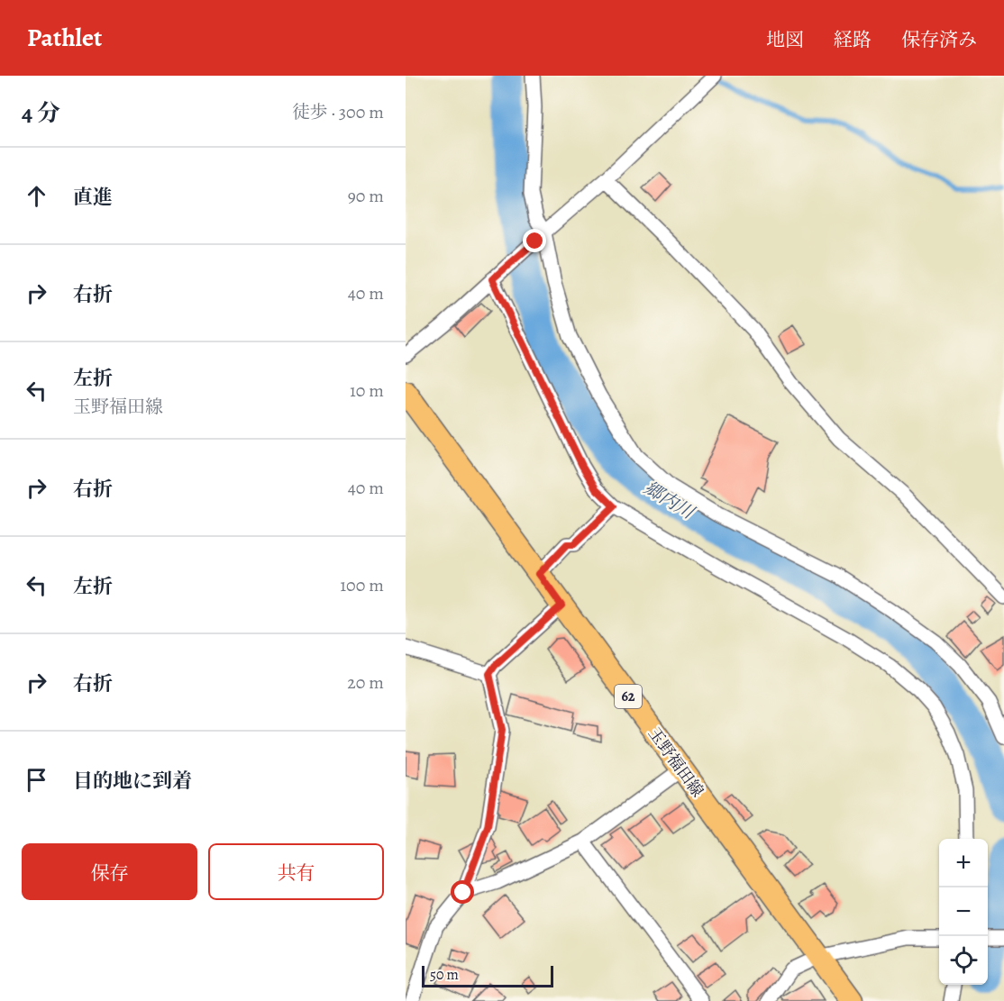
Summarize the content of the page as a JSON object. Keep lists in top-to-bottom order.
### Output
{
  "streets": {
    "main road": ["62", "玉野福田線"]
  },
  "water": ["郷内川"],
  "scale_bar": "50 m",
  "page": {
    "header": "Pathlet",
    "nav": ["地図", "経路", "保存済み"],
    "heading": ["4 分", "徒歩 · 300 m"],
    "list": [
      ["直進", "90 m"],
      ["右折", "40 m"],
      ["左折", "玉野福田線", "10 m"],
      ["右折", "40 m"],
      ["左折", "100 m"],
      ["右折", "20 m"],
      "目的地に到着"
    ],
    "buttons": ["保存", "共有"],
    "map_buttons": ["+", "−"],
    "scale": "50 m"
  }
}
